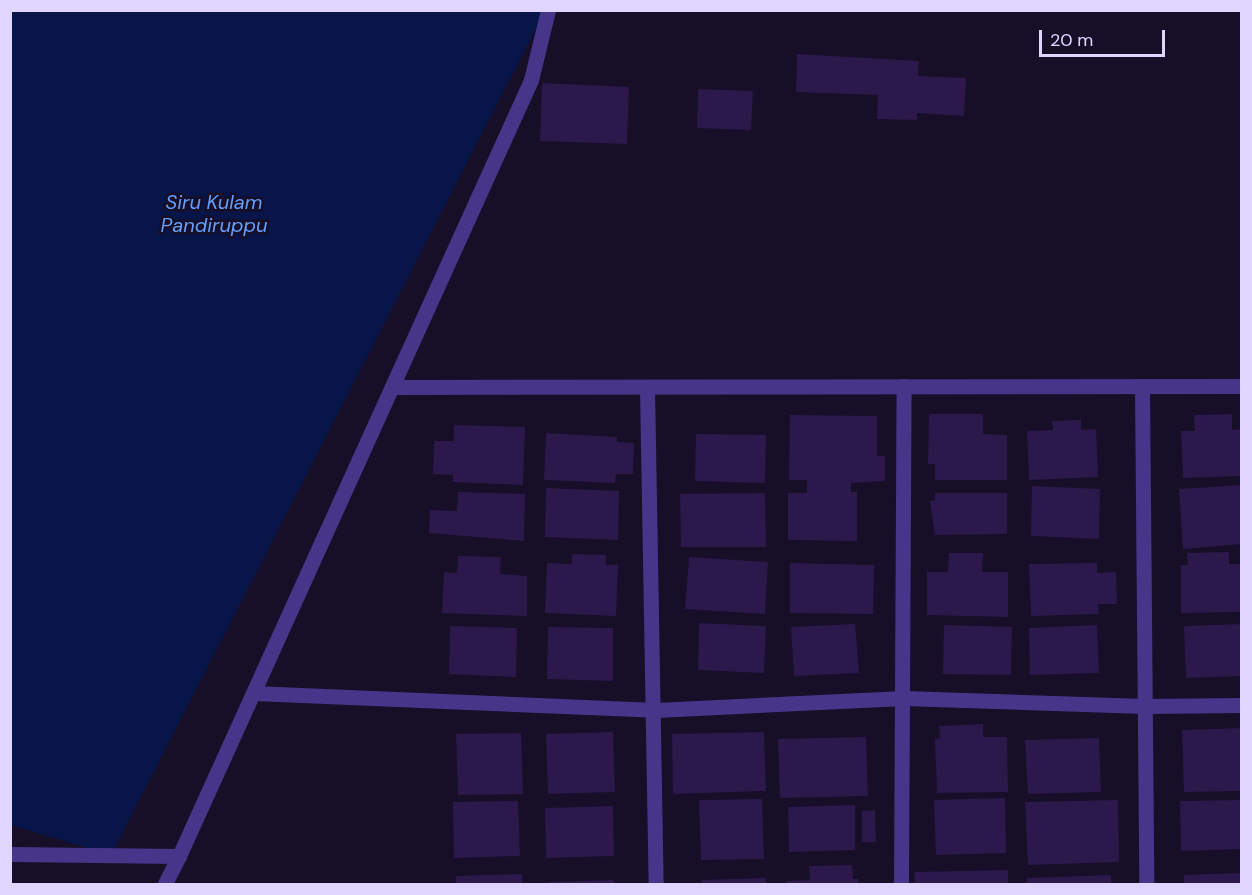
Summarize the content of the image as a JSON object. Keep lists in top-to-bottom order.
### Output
{
  "water": ["Siru Kulam Pandiruppu"],
  "scale_bar": "20 m"
}
